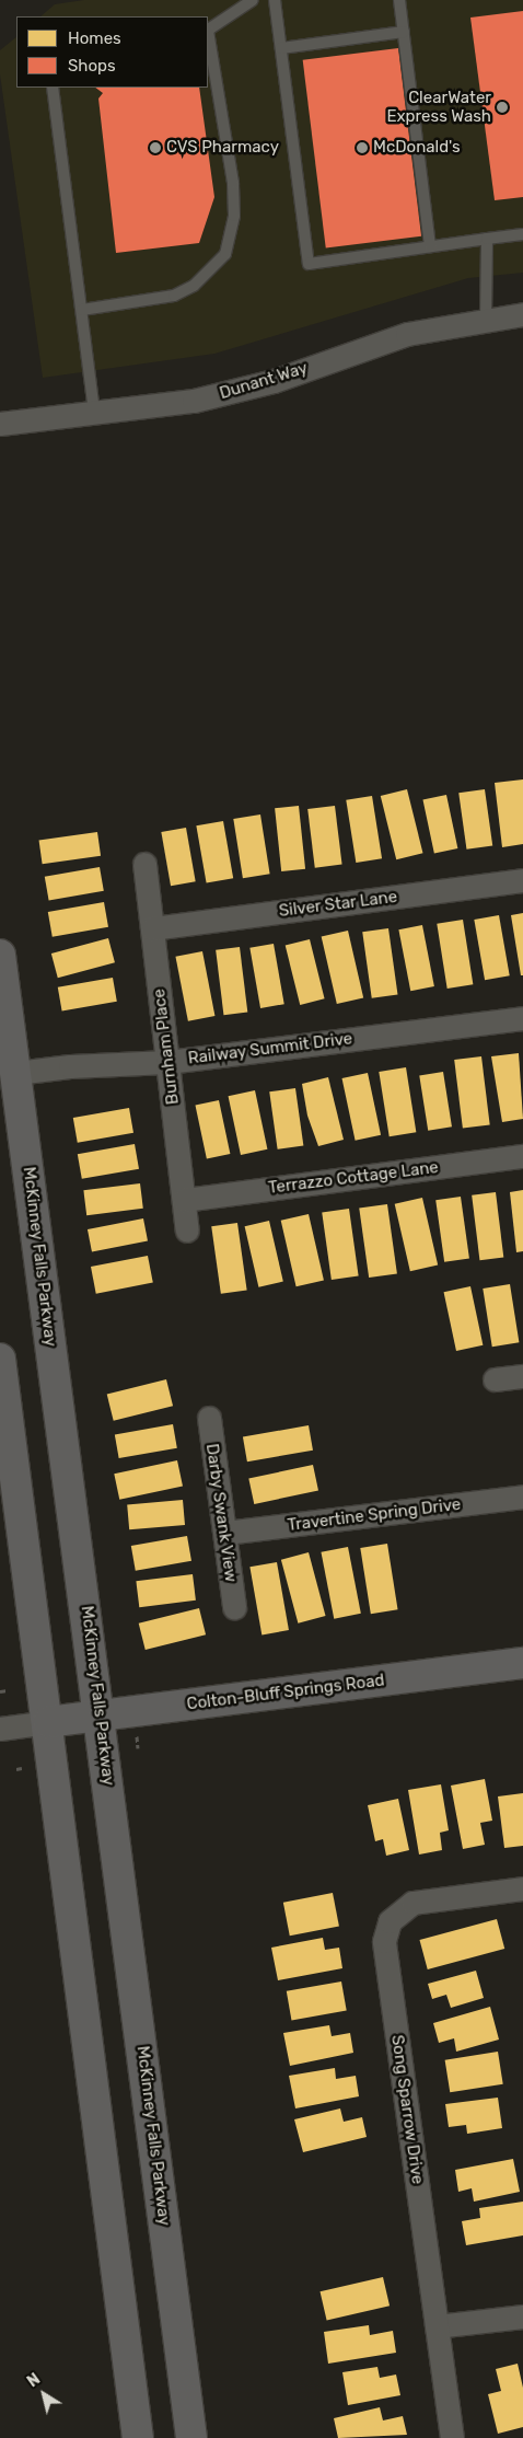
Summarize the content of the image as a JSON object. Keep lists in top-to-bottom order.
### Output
{
  "streets": {
    "main road": ["McKinney Falls Parkway", "Colton-Bluff Springs Road"],
    "street": [
      "Dunant Way",
      "Silver Star Lane",
      "Burnham Place",
      "Railway Summit Drive",
      "Terrazzo Cottage Lane",
      "Darby Swank View",
      "Travertine Spring Drive",
      "Song Sparrow Drive"
    ]
  },
  "crossings": [
    ["Silver Star Lane", "Burnham Place"],
    ["Burnham Place", "Railway Summit Drive"],
    ["Burnham Place", "Terrazzo Cottage Lane"],
    ["Railway Summit Drive", "McKinney Falls Parkway"],
    ["McKinney Falls Parkway", "Colton-Bluff Springs Road"],
    ["Darby Swank View", "Travertine Spring Drive"]
  ],
  "places": ["ClearWater Express Wash", "CVS Pharmacy", "McDonald's"],
  "legend": ["Homes", "Shops"],
  "north": "top left"
}
